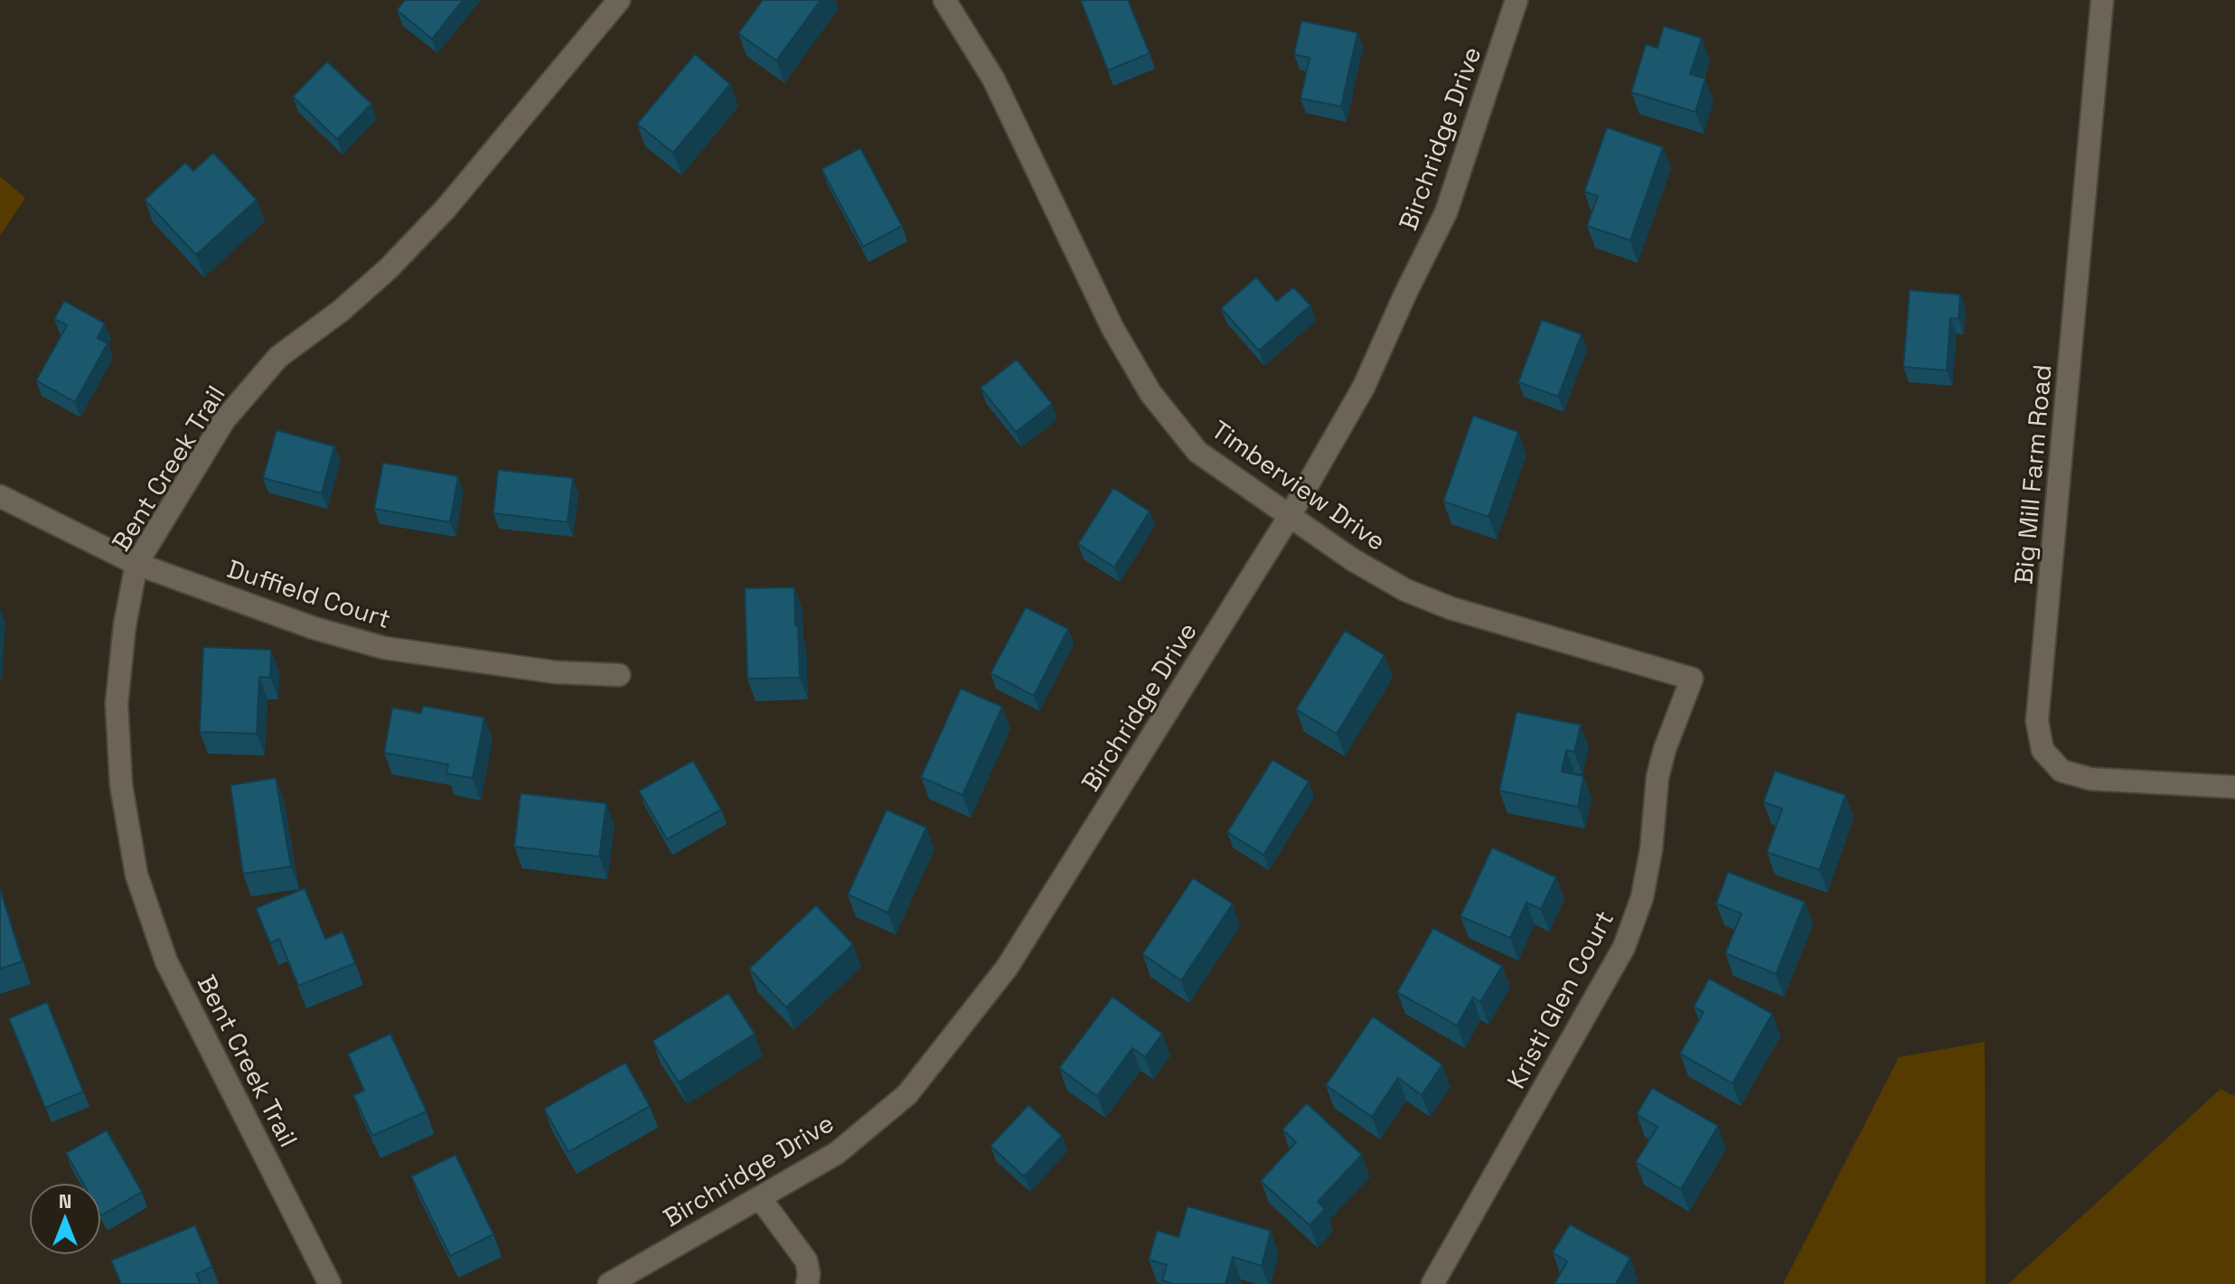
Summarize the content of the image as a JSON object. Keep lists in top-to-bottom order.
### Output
{
  "streets": {
    "street": [
      "Birchridge Drive",
      "Bent Creek Trail",
      "Big Mill Farm Road",
      "Timberview Drive",
      "Duffield Court",
      "Kristi Glen Court"
    ]
  },
  "crossings": [
    ["Birchridge Drive", "Timberview Drive"],
    ["Bent Creek Trail", "Duffield Court"],
    ["Timberview Drive", "Kristi Glen Court"]
  ],
  "north": "top"
}
